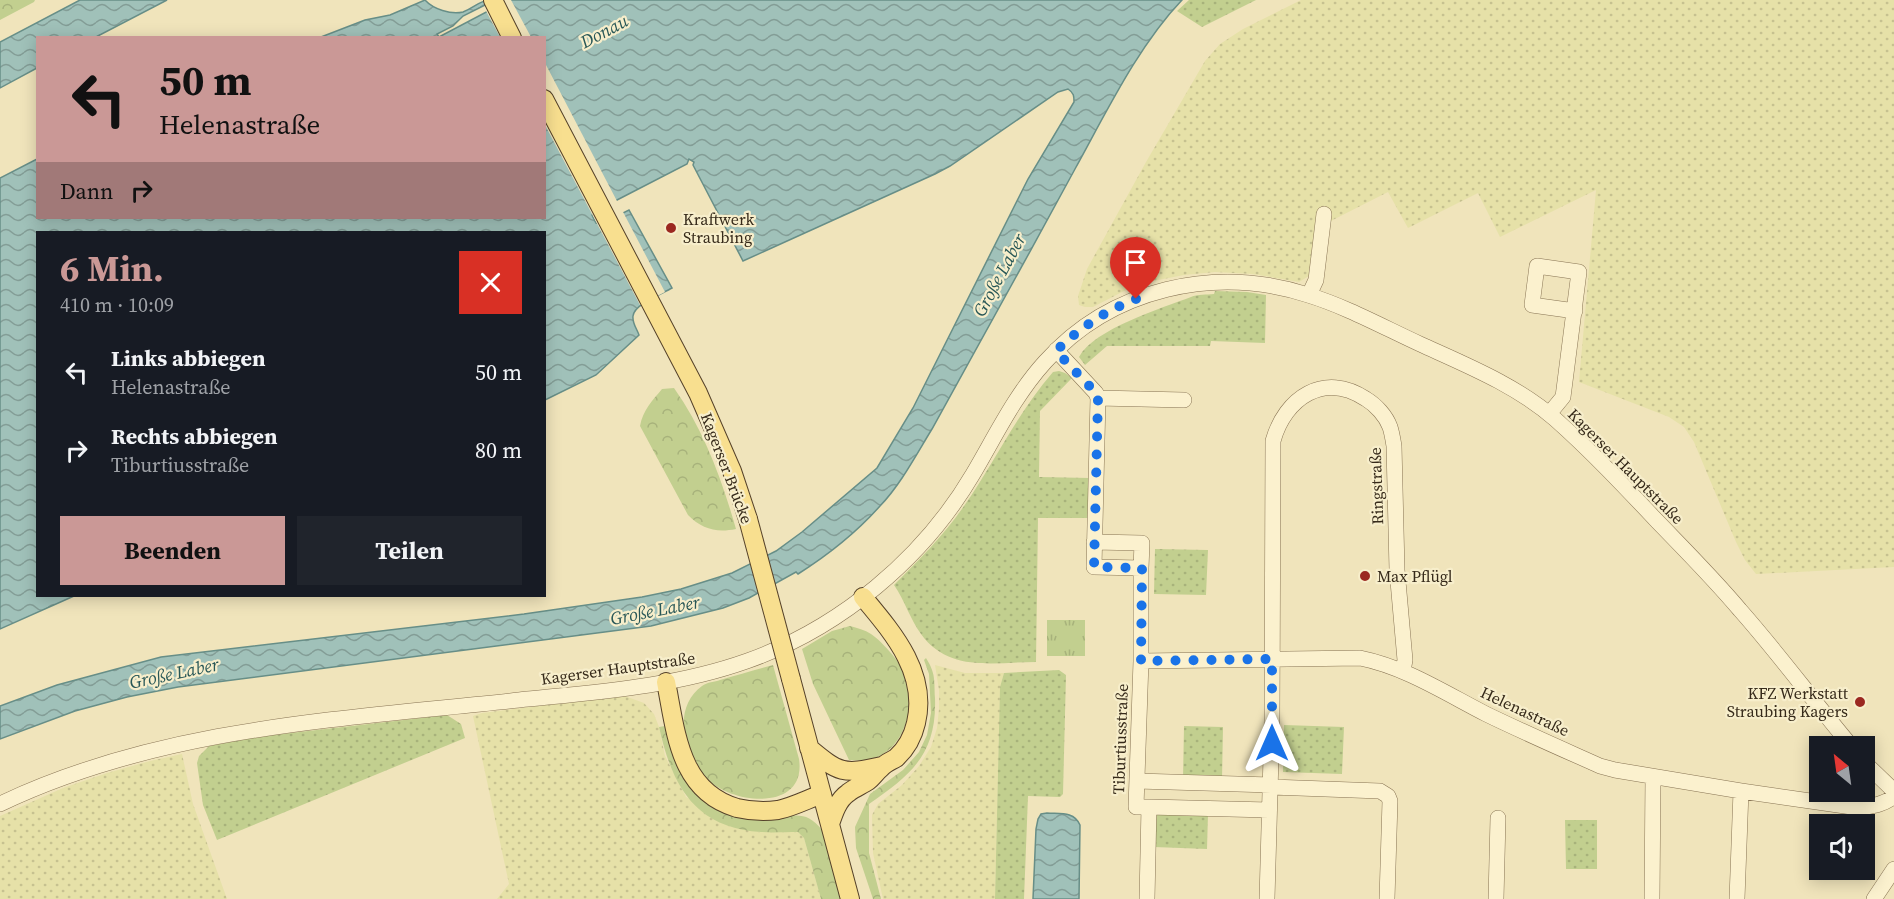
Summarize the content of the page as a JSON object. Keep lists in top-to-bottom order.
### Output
{
  "streets": {
    "main road": ["Kagerser Brücke"],
    "street": [
      "Kagerser Hauptstraße",
      "Ringstraße",
      "Helenastraße",
      "Tiburtiusstraße"
    ]
  },
  "crossings": [
    ["Ringstraße", "Helenastraße"],
    ["Helenastraße", "Tiburtiusstraße"]
  ],
  "water": ["Donau", "Große Laber"],
  "places": ["Kraftwerk Straubing", "Max Pflügl", "KFZ Werkstatt Straubing Kagers"],
  "north": "top left",
  "page": {
    "turn": ["50 m", "Helenastraße"],
    "then": "Dann",
    "heading": ["6 Min.", "410 m · 10:09"],
    "list": [
      {
        "name": "Links abbiegen",
        "note": "Helenastraße",
        "value": "50 m"
      },
      {
        "name": "Rechts abbiegen",
        "note": "Tiburtiusstraße",
        "value": "80 m"
      }
    ],
    "buttons": ["Beenden", "Teilen"]
  }
}
